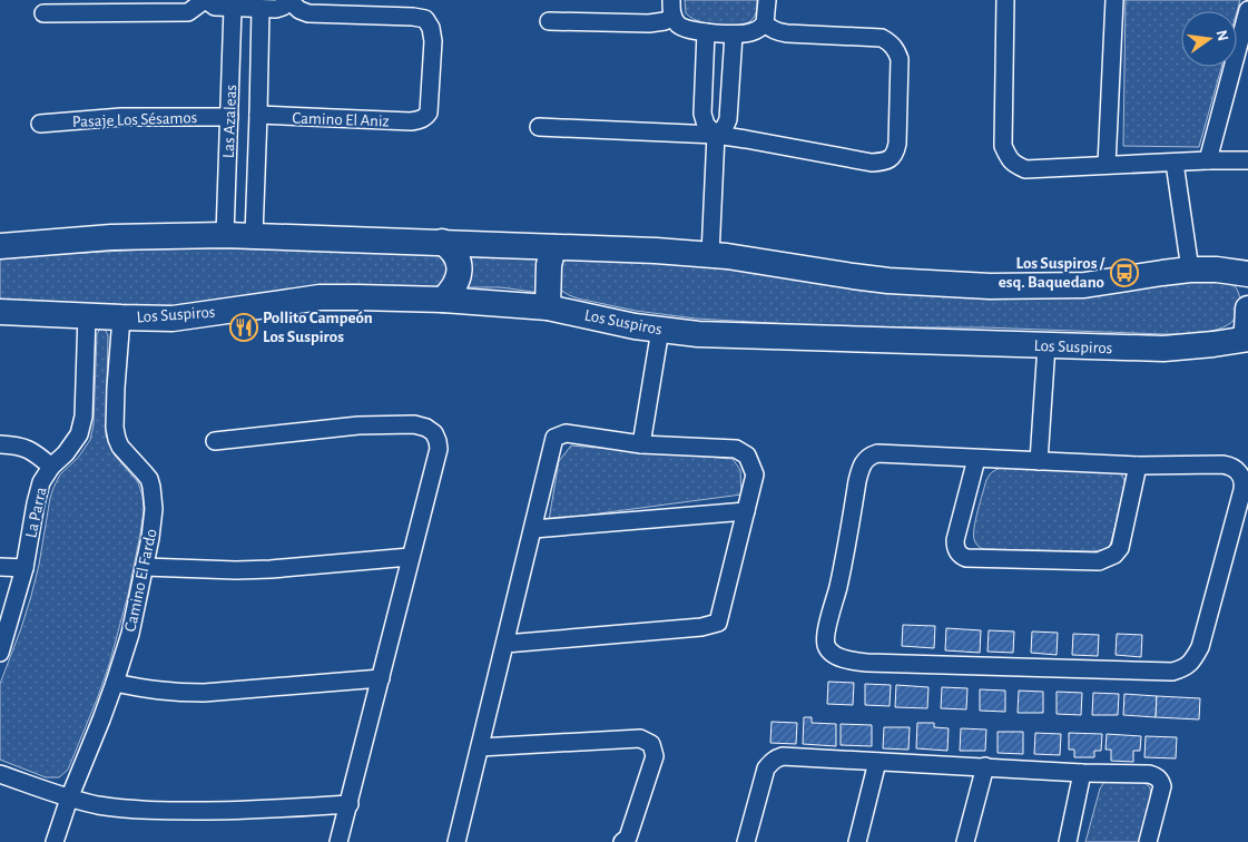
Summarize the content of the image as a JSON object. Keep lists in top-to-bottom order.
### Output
{
  "streets": {
    "street": [
      "Pasaje Los Sésamos",
      "Camino El Aniz",
      "Las Azaleas",
      "Los Suspiros",
      "La Parra",
      "Camino El Fardo"
    ]
  },
  "crossings": [
    ["Pasaje Los Sésamos", "Las Azaleas"],
    ["Camino El Aniz", "Las Azaleas"],
    ["Los Suspiros", "La Parra"],
    ["Los Suspiros", "Camino El Fardo"]
  ],
  "places": {
    "bus stop": ["Los Suspiros / esq. Baquedano"],
    "restaurant": ["Pollito Campeón Los Suspiros"]
  },
  "north": "right"
}
